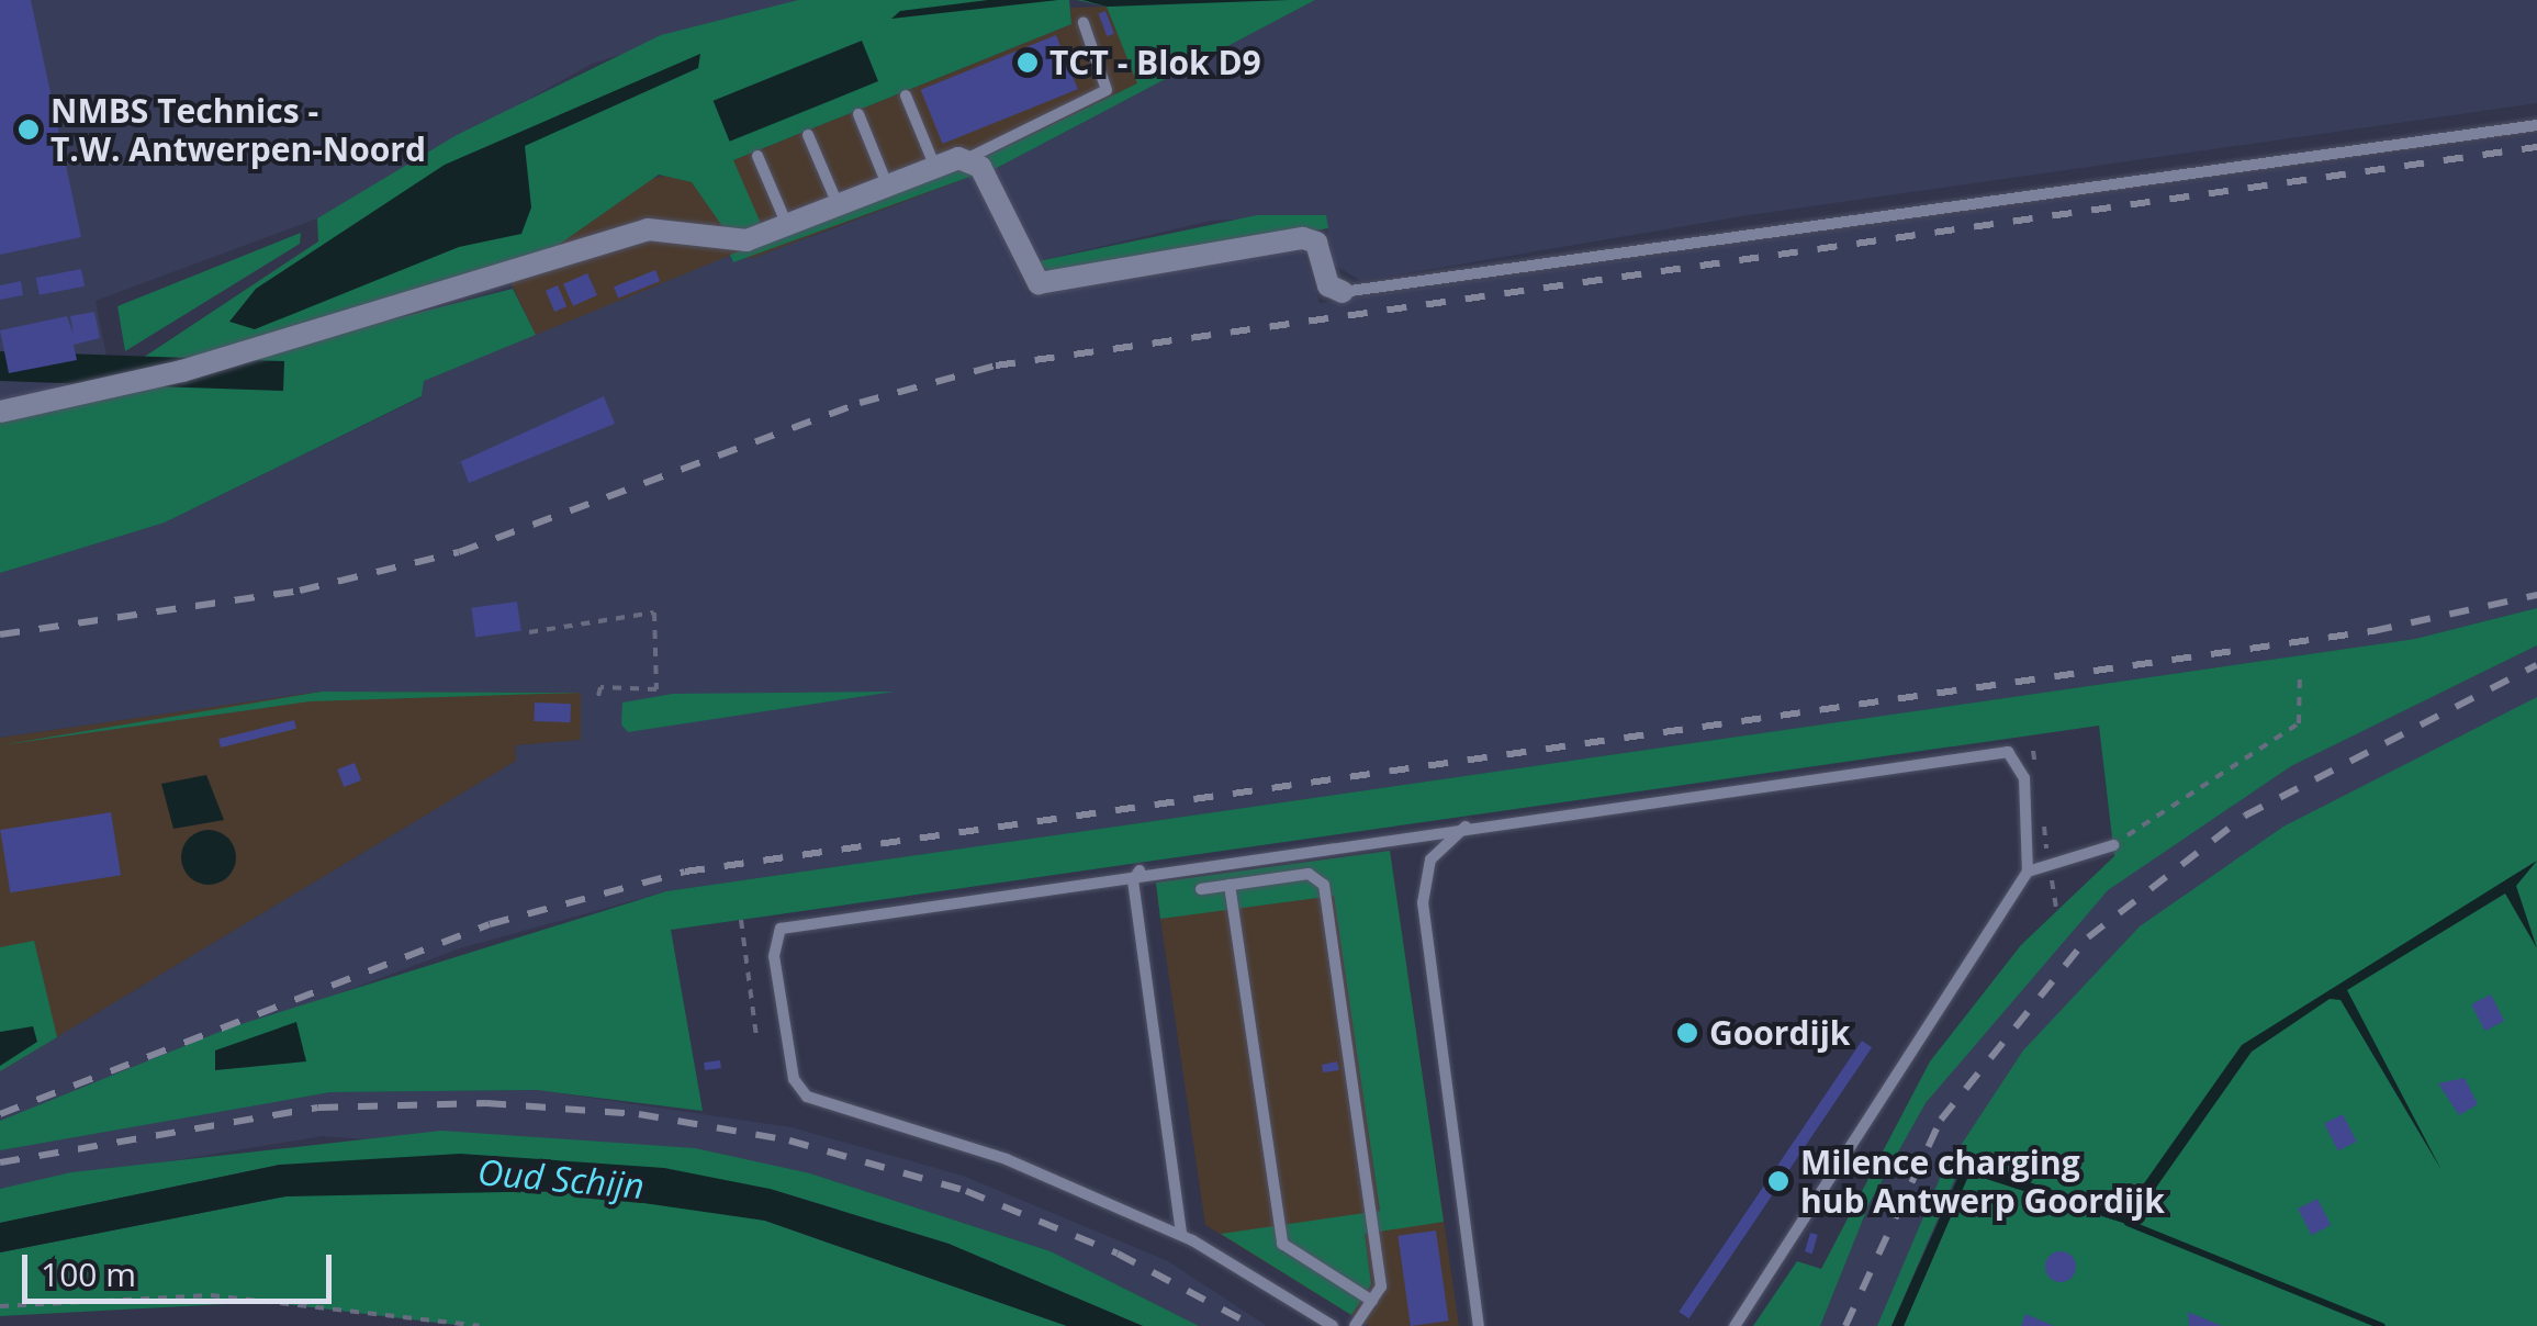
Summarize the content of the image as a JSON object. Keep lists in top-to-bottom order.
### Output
{
  "water": ["Oud Schijn"],
  "places": [
    "TCT - Blok D9",
    "NMBS Technics - T.W. Antwerpen-Noord",
    "Goordijk",
    "Milence charging hub Antwerp Goordijk"
  ],
  "scale_bar": "100 m"
}
